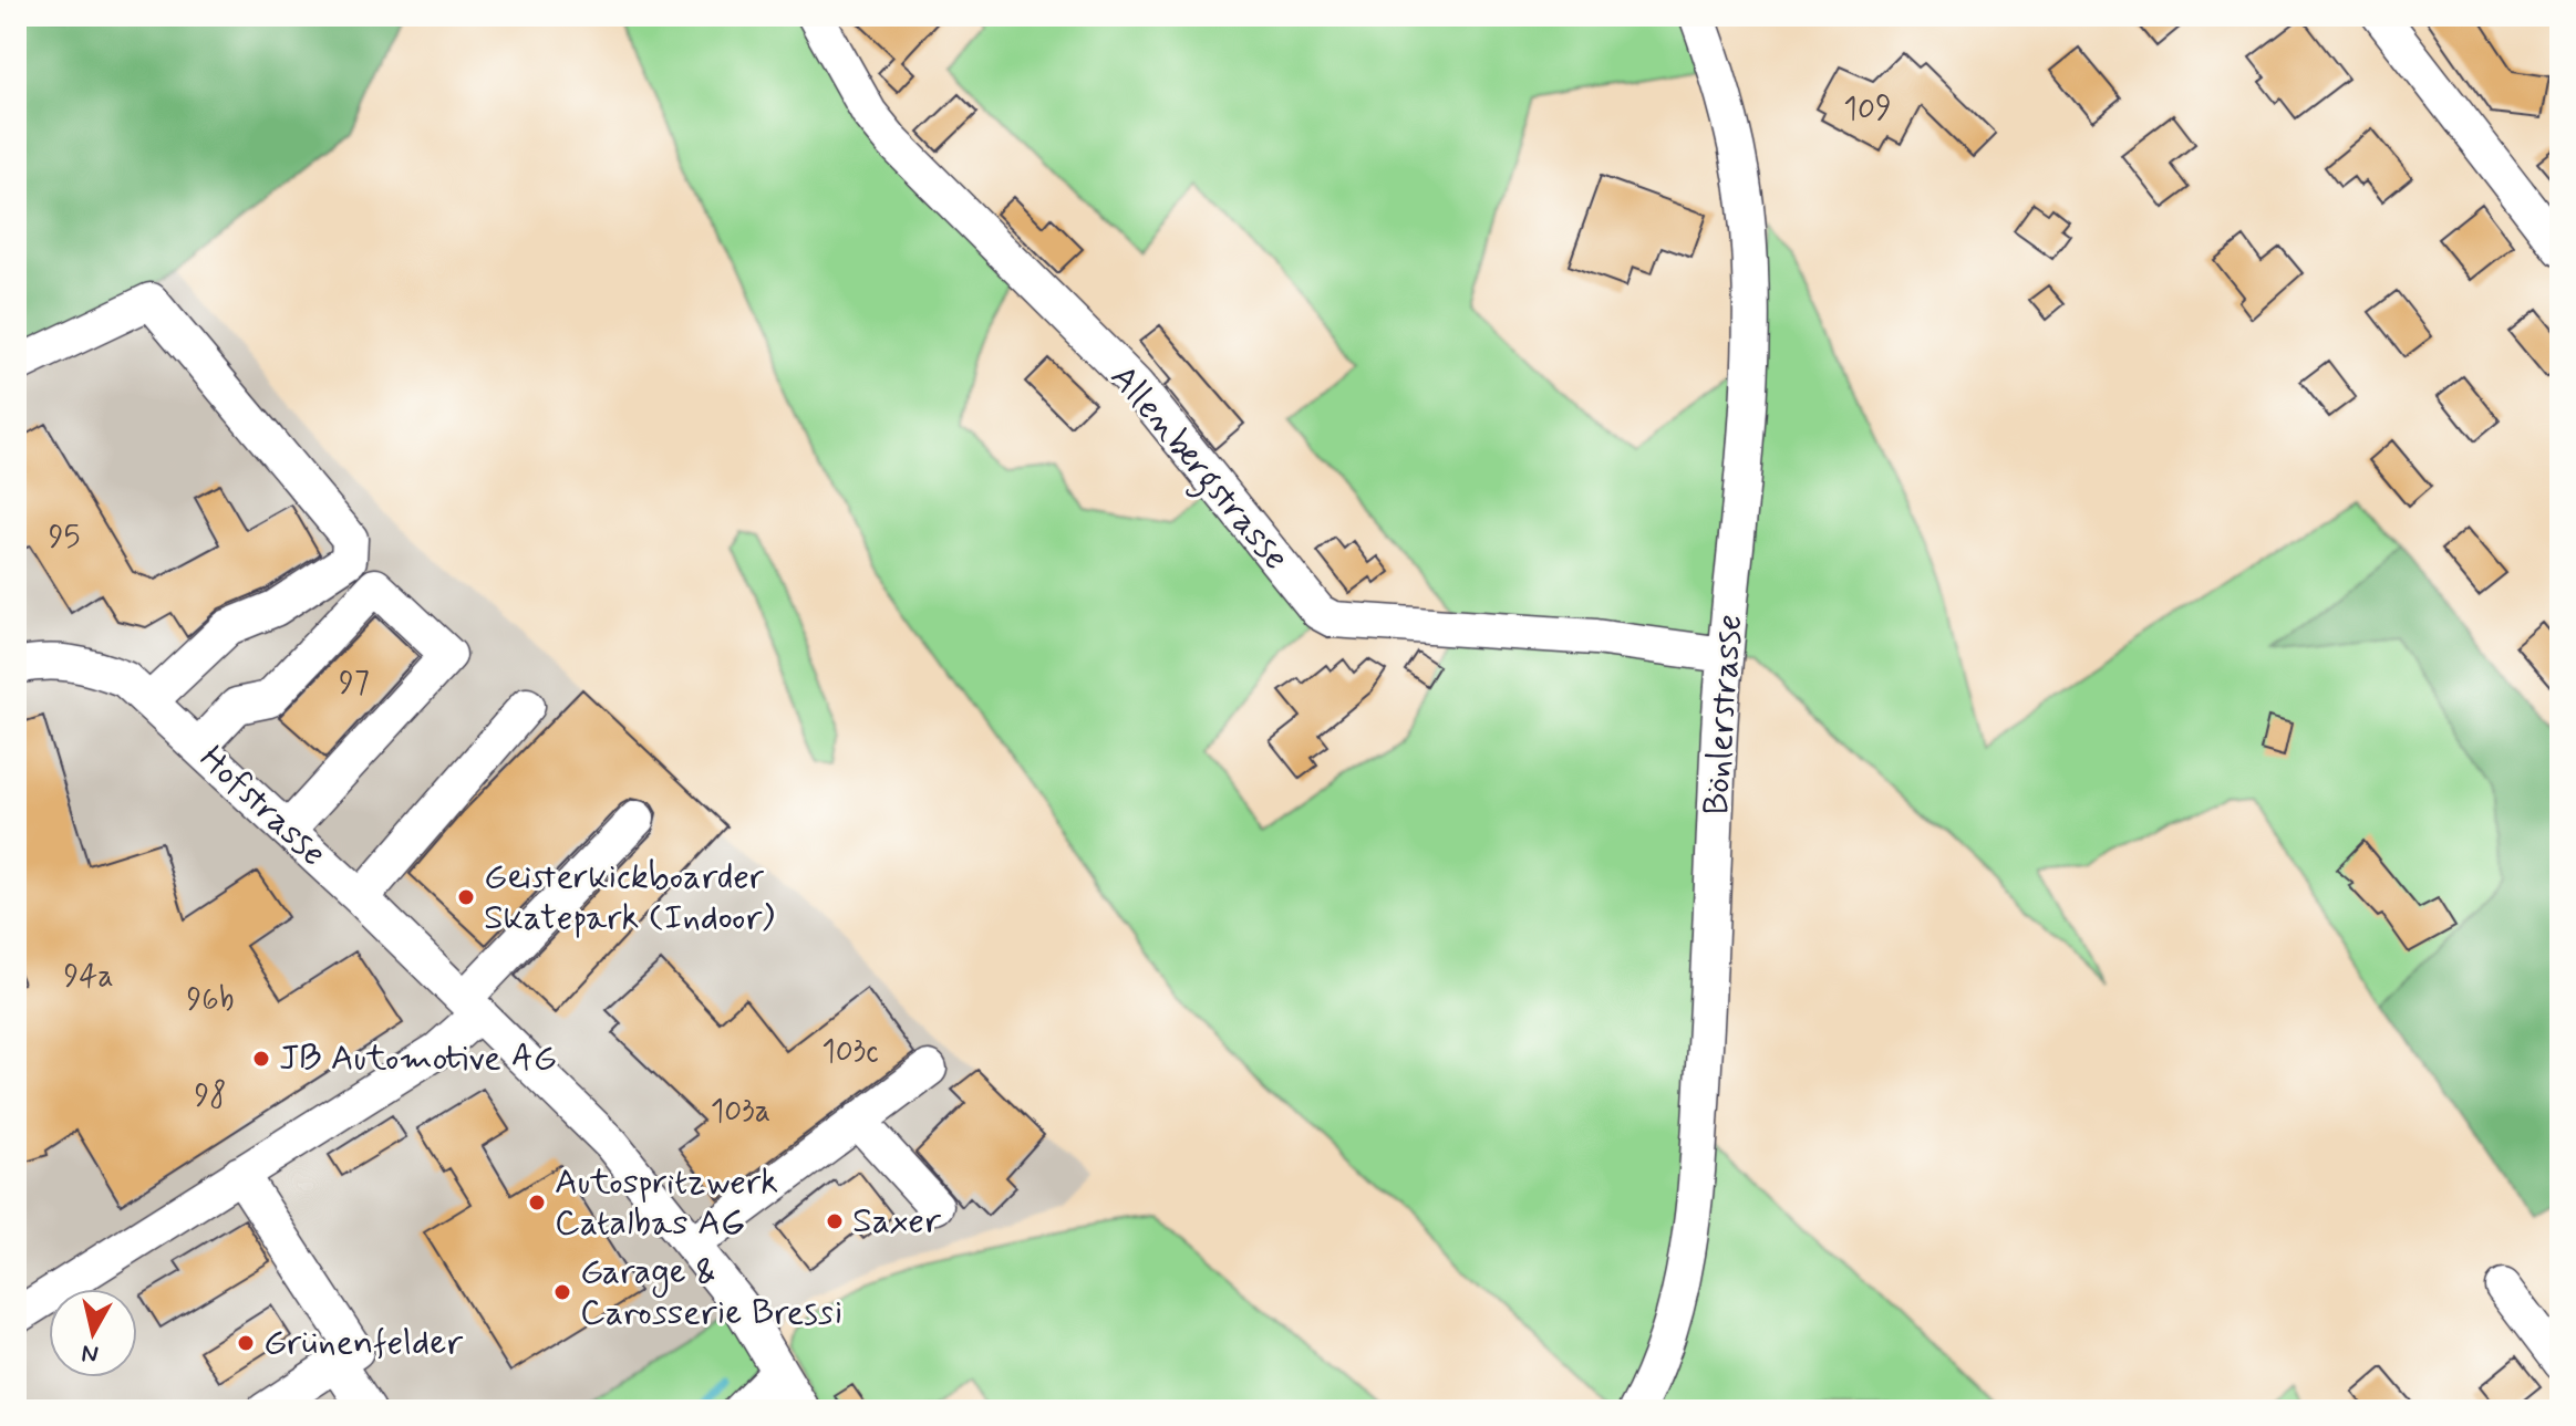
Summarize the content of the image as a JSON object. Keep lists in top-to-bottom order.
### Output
{
  "streets": {
    "street": ["Allenbergstrasse", "Bönlerstrasse", "Hofstrasse"]
  },
  "crossings": [
    ["Allenbergstrasse", "Bönlerstrasse"]
  ],
  "places": [
    "Geisterkickboarder Skatepark (Indoor)",
    "JB Automotive AG",
    "Autospritzwerk Catalbas AG",
    "Saxer",
    "Garage & Carosserie Bressi",
    "Grünenfelder"
  ],
  "house_numbers": [
    "109",
    "95",
    "97",
    "94a",
    "96b",
    "103c",
    "98",
    "103a"
  ],
  "north": "bottom"
}
